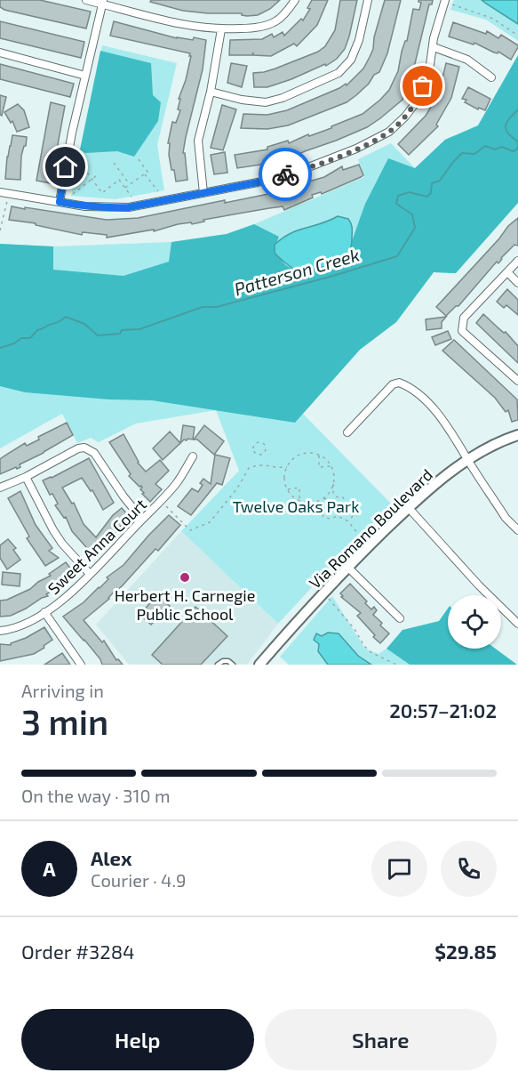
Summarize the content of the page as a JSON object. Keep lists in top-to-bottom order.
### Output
{
  "streets": {
    "street": ["Via Romano Boulevard", "Sweet Anna Court"]
  },
  "water": ["Patterson Creek"],
  "parks": ["Twelve Oaks Park"],
  "places": ["Herbert H. Carnegie Public School"],
  "page": {
    "heading": ["3 min", "Arriving in", "20:57–21:02"],
    "panel": [
      "Alex",
      "Courier · 4.9",
      "Order #3284",
      "$29.85"
    ],
    "bar": "On the way · 310 m",
    "round": "A",
    "buttons": ["Help", "Share"]
  }
}
